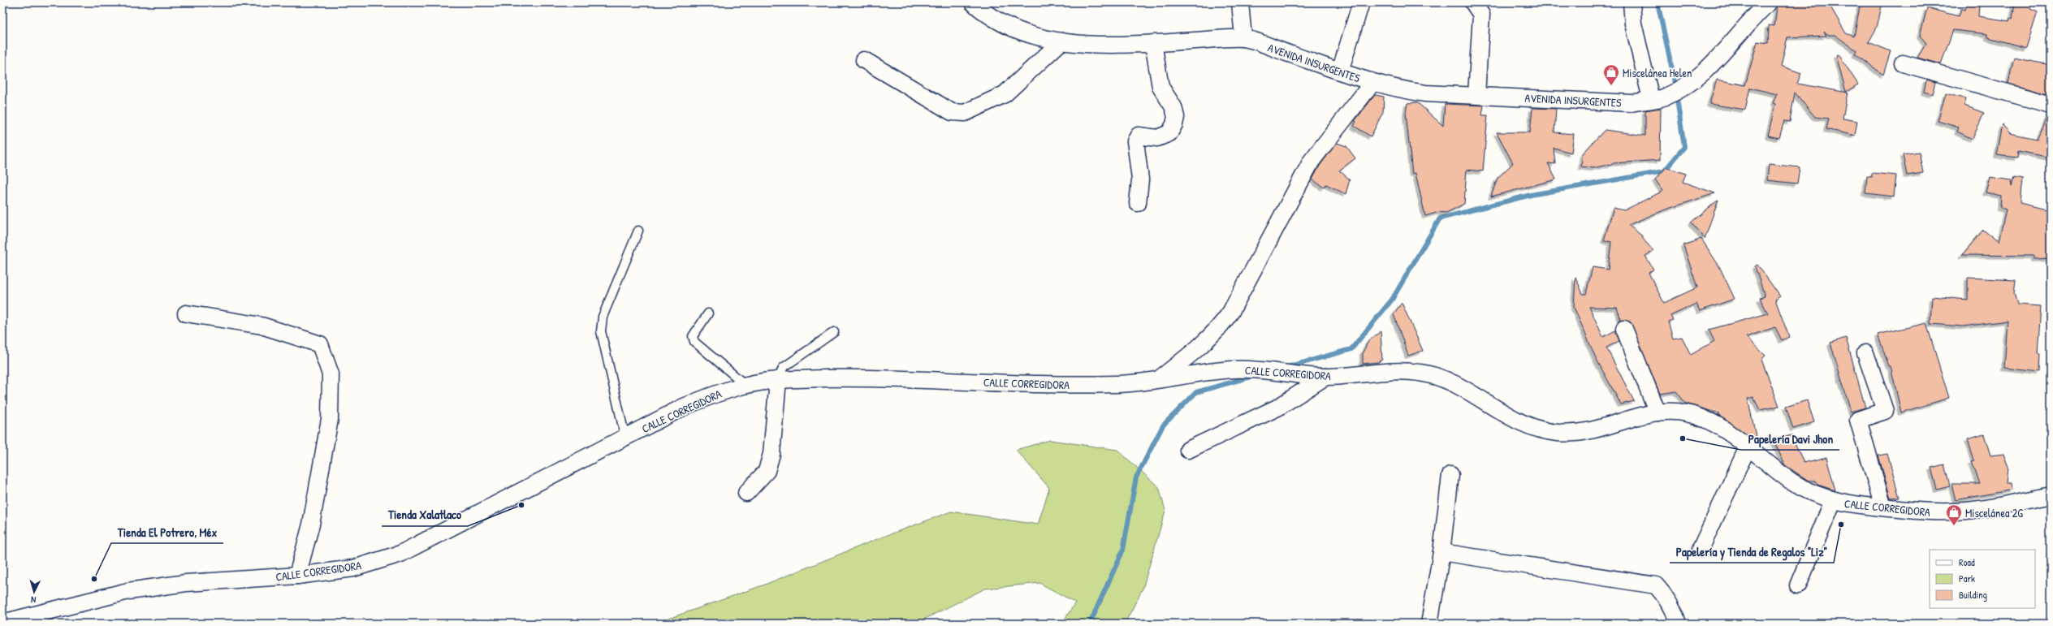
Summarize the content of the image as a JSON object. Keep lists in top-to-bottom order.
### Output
{
  "streets": {
    "street": ["AVENIDA INSURGENTES", "CALLE CORREGIDORA"]
  },
  "places": {
    "shop": ["Miscelánea Helen", "Miscelánea 2G"],
    "other": [
      "Papelería Davi Jhon",
      "Tienda Xalatlaco",
      "Papelería y Tienda de Regalos \"Liz\"",
      "Tienda El Potrero, Méx"
    ]
  },
  "legend": ["Road", "Park", "Building"],
  "north": "bottom"
}
